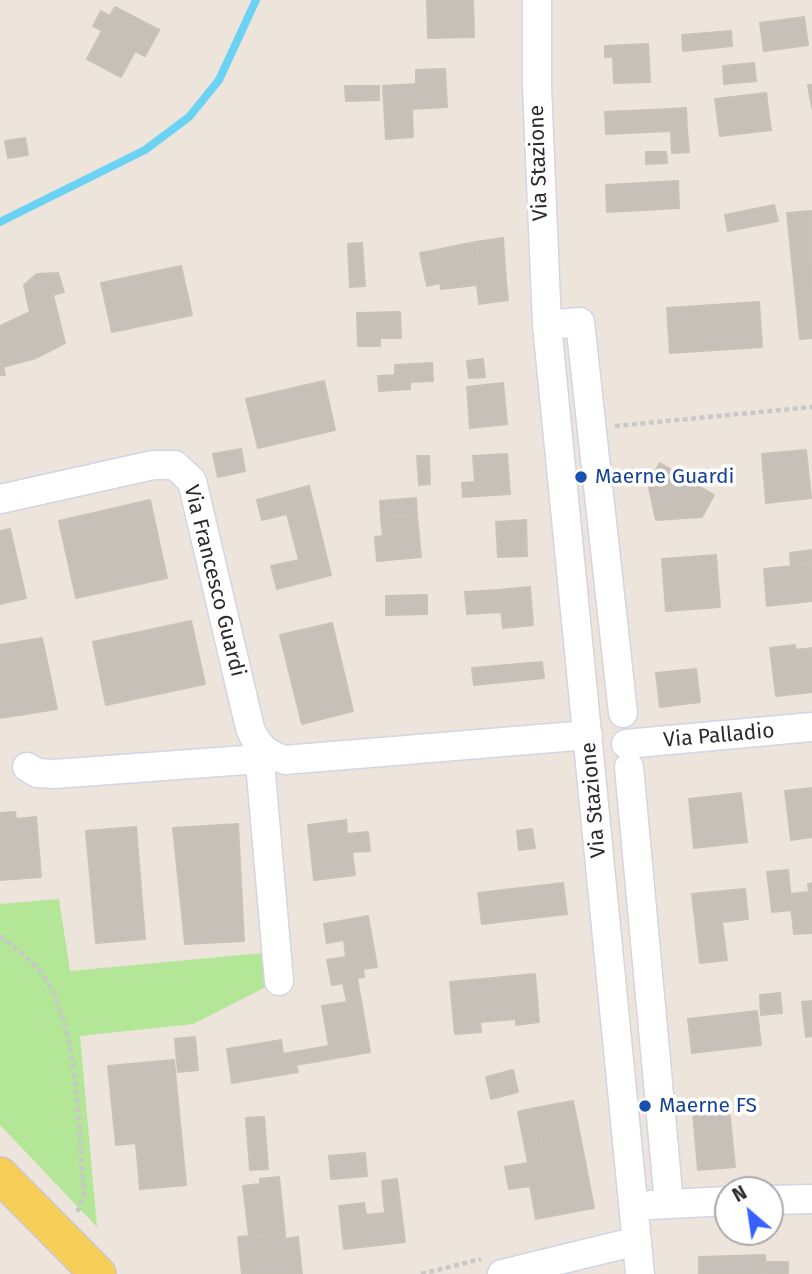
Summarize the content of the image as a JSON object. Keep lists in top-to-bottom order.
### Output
{
  "streets": {
    "street": ["Via Stazione", "Via Francesco Guardi", "Via Palladio"]
  },
  "crossings": [
    ["Via Stazione", "Via Palladio"]
  ],
  "places": ["Maerne Guardi", "Maerne FS"],
  "north": "top left"
}
